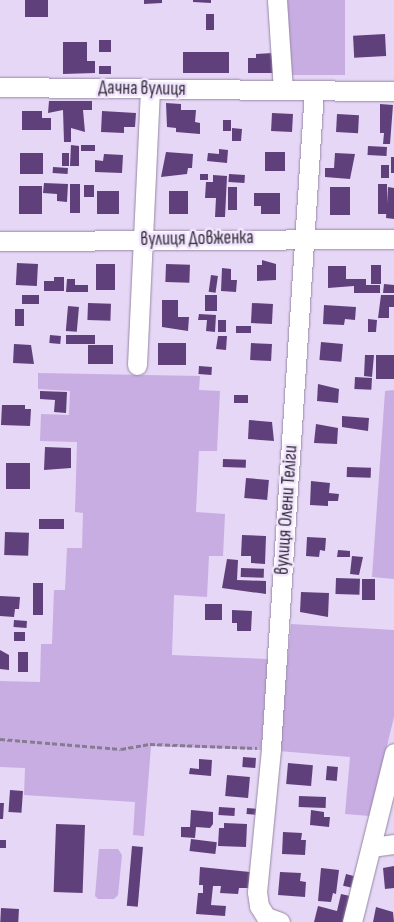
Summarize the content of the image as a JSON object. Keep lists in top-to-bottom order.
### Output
{
  "streets": {
    "street": ["Дачна вулиця", "вулиця Довженка", "вулиця Олени Теліги"]
  },
  "crossings": [
    ["Дачна вулиця", "вулиця Олени Теліги"],
    ["вулиця Довженка", "вулиця Олени Теліги"]
  ]
}
